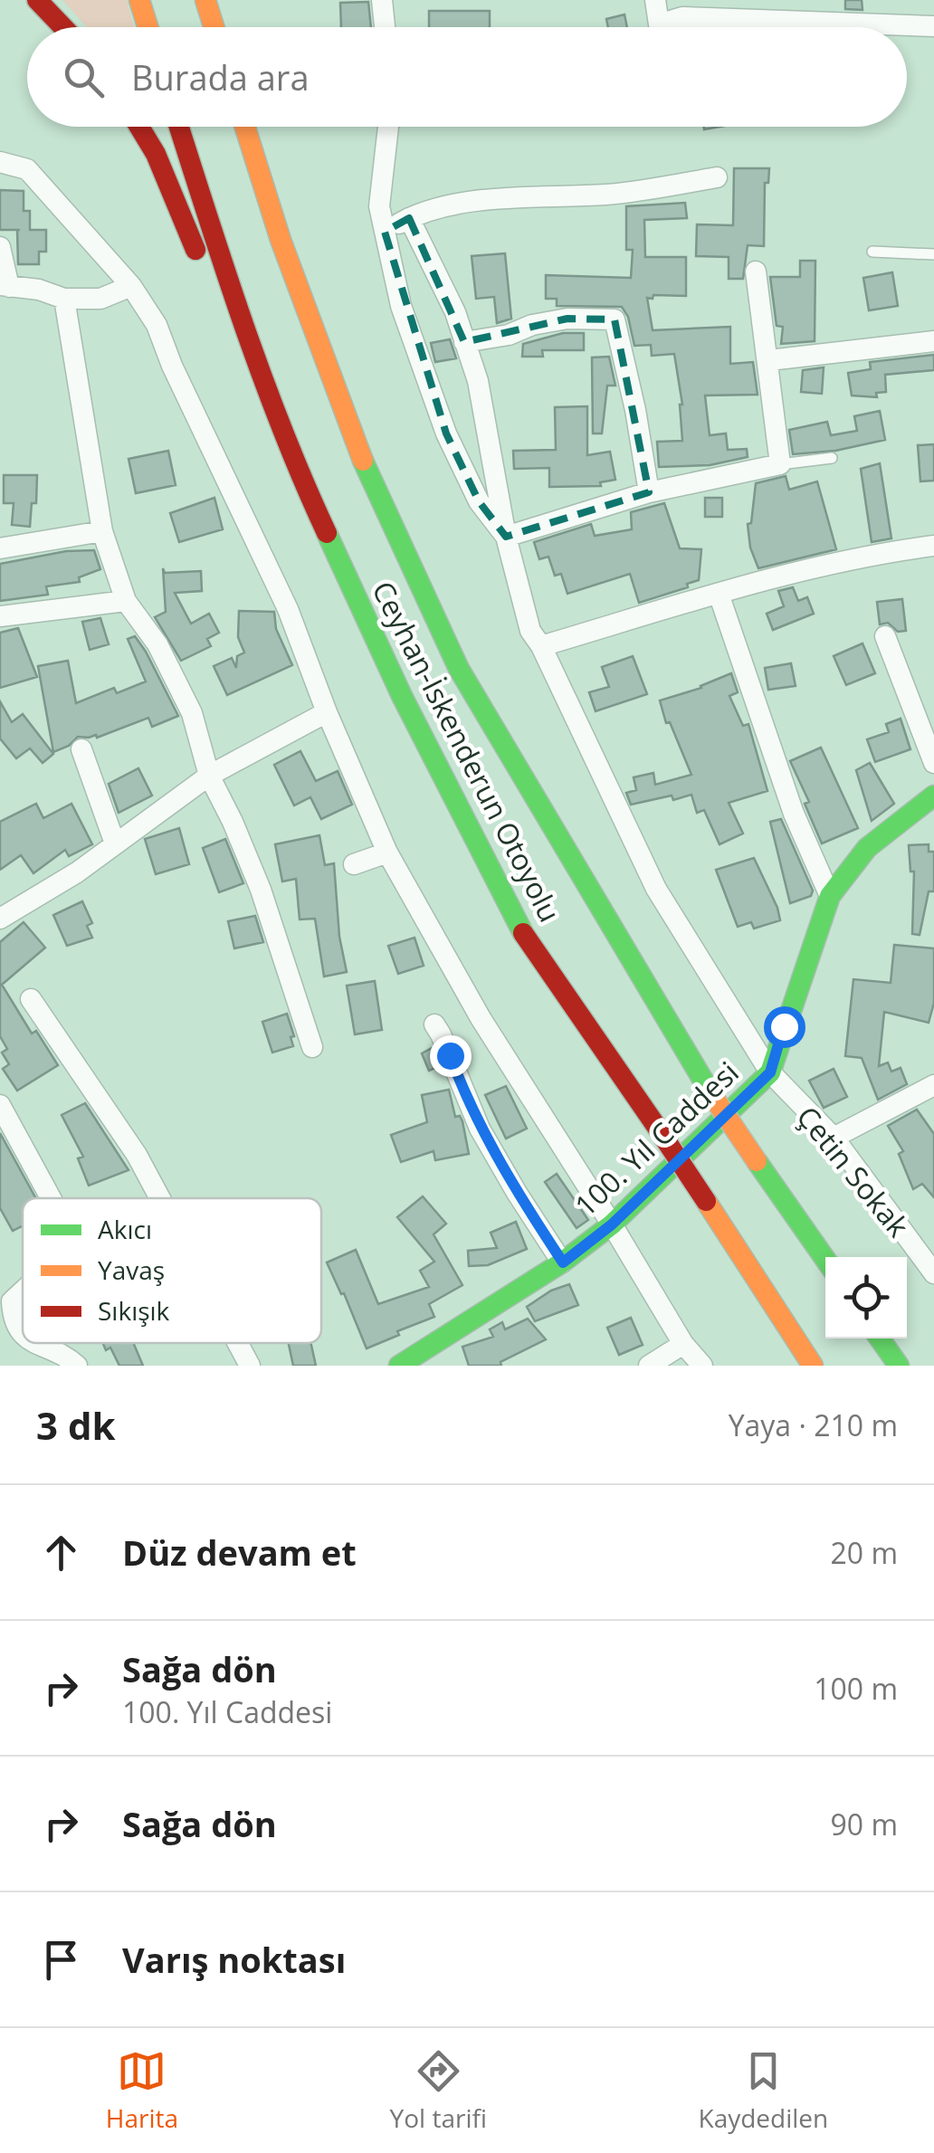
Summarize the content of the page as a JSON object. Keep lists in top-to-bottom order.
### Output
{
  "streets": {
    "main road": ["Ceyhan-İskenderun Otoyolu", "100. Yıl Caddesi"],
    "street": ["Çetin Sokak"]
  },
  "crossings": [
    ["100. Yıl Caddesi", "Çetin Sokak"]
  ],
  "legend": ["Akıcı", "Yavaş", "Sıkışık"],
  "page": {
    "search": "Burada ara",
    "heading": ["3 dk", "Yaya · 210 m"],
    "list": [
      ["Düz devam et", "20 m"],
      ["Sağa dön", "100. Yıl Caddesi", "100 m"],
      ["Sağa dön", "90 m"],
      "Varış noktası"
    ],
    "nav": ["Harita", "Yol tarifi", "Kaydedilen"]
  }
}
